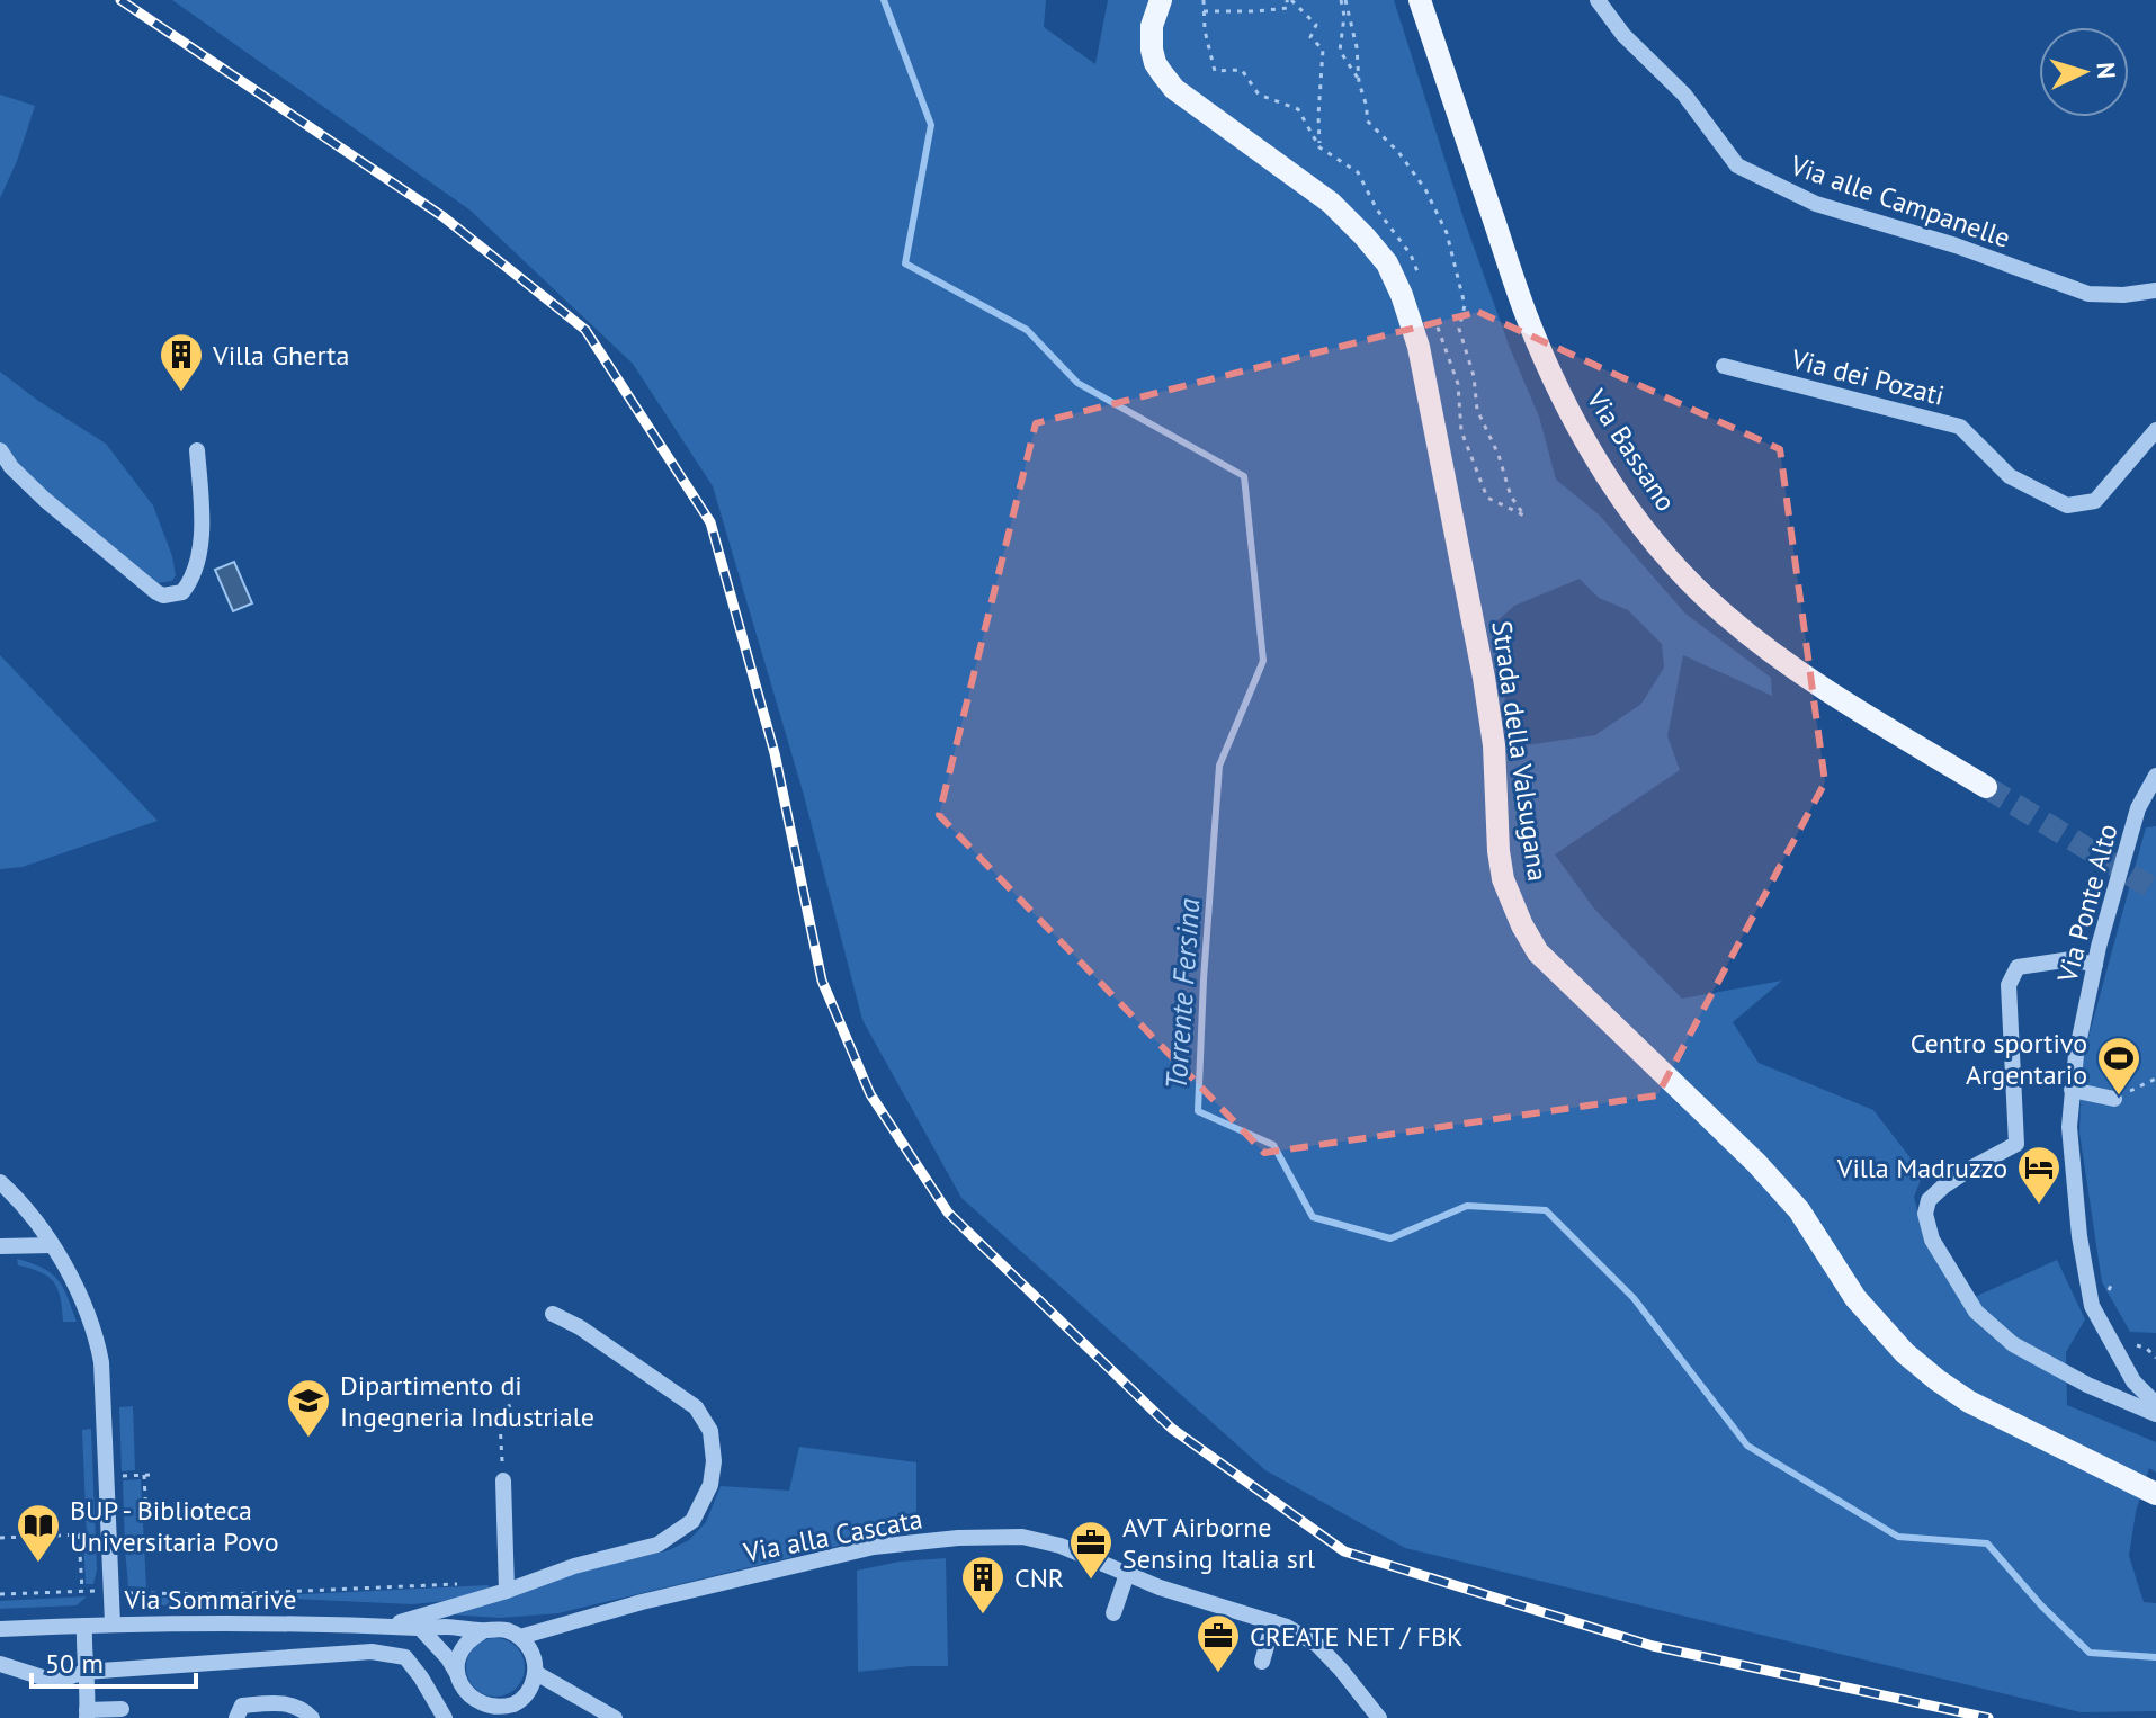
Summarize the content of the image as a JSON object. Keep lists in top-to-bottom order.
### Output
{
  "streets": {
    "main road": ["Via Bassano", "Strada della Valsugana"],
    "street": [
      "Via alle Campanelle",
      "Via dei Pozati",
      "Via Ponte Alto",
      "Via alla Cascata",
      "Via Sommarive"
    ]
  },
  "crossings": [
    ["Via alla Cascata", "Via Sommarive"]
  ],
  "water": ["Torrente Fersina"],
  "places": {
    "building": ["Villa Gherta", "CNR"],
    "sports": ["Centro sportivo Argentario"],
    "hotel": ["Villa Madruzzo"],
    "school or university": ["Dipartimento di Ingegneria Industriale"],
    "library": ["BUP - Biblioteca Universitaria Povo"],
    "office": ["AVT Airborne Sensing Italia srl", "CREATE NET / FBK"]
  },
  "scale_bar": "50 m",
  "north": "right"
}
